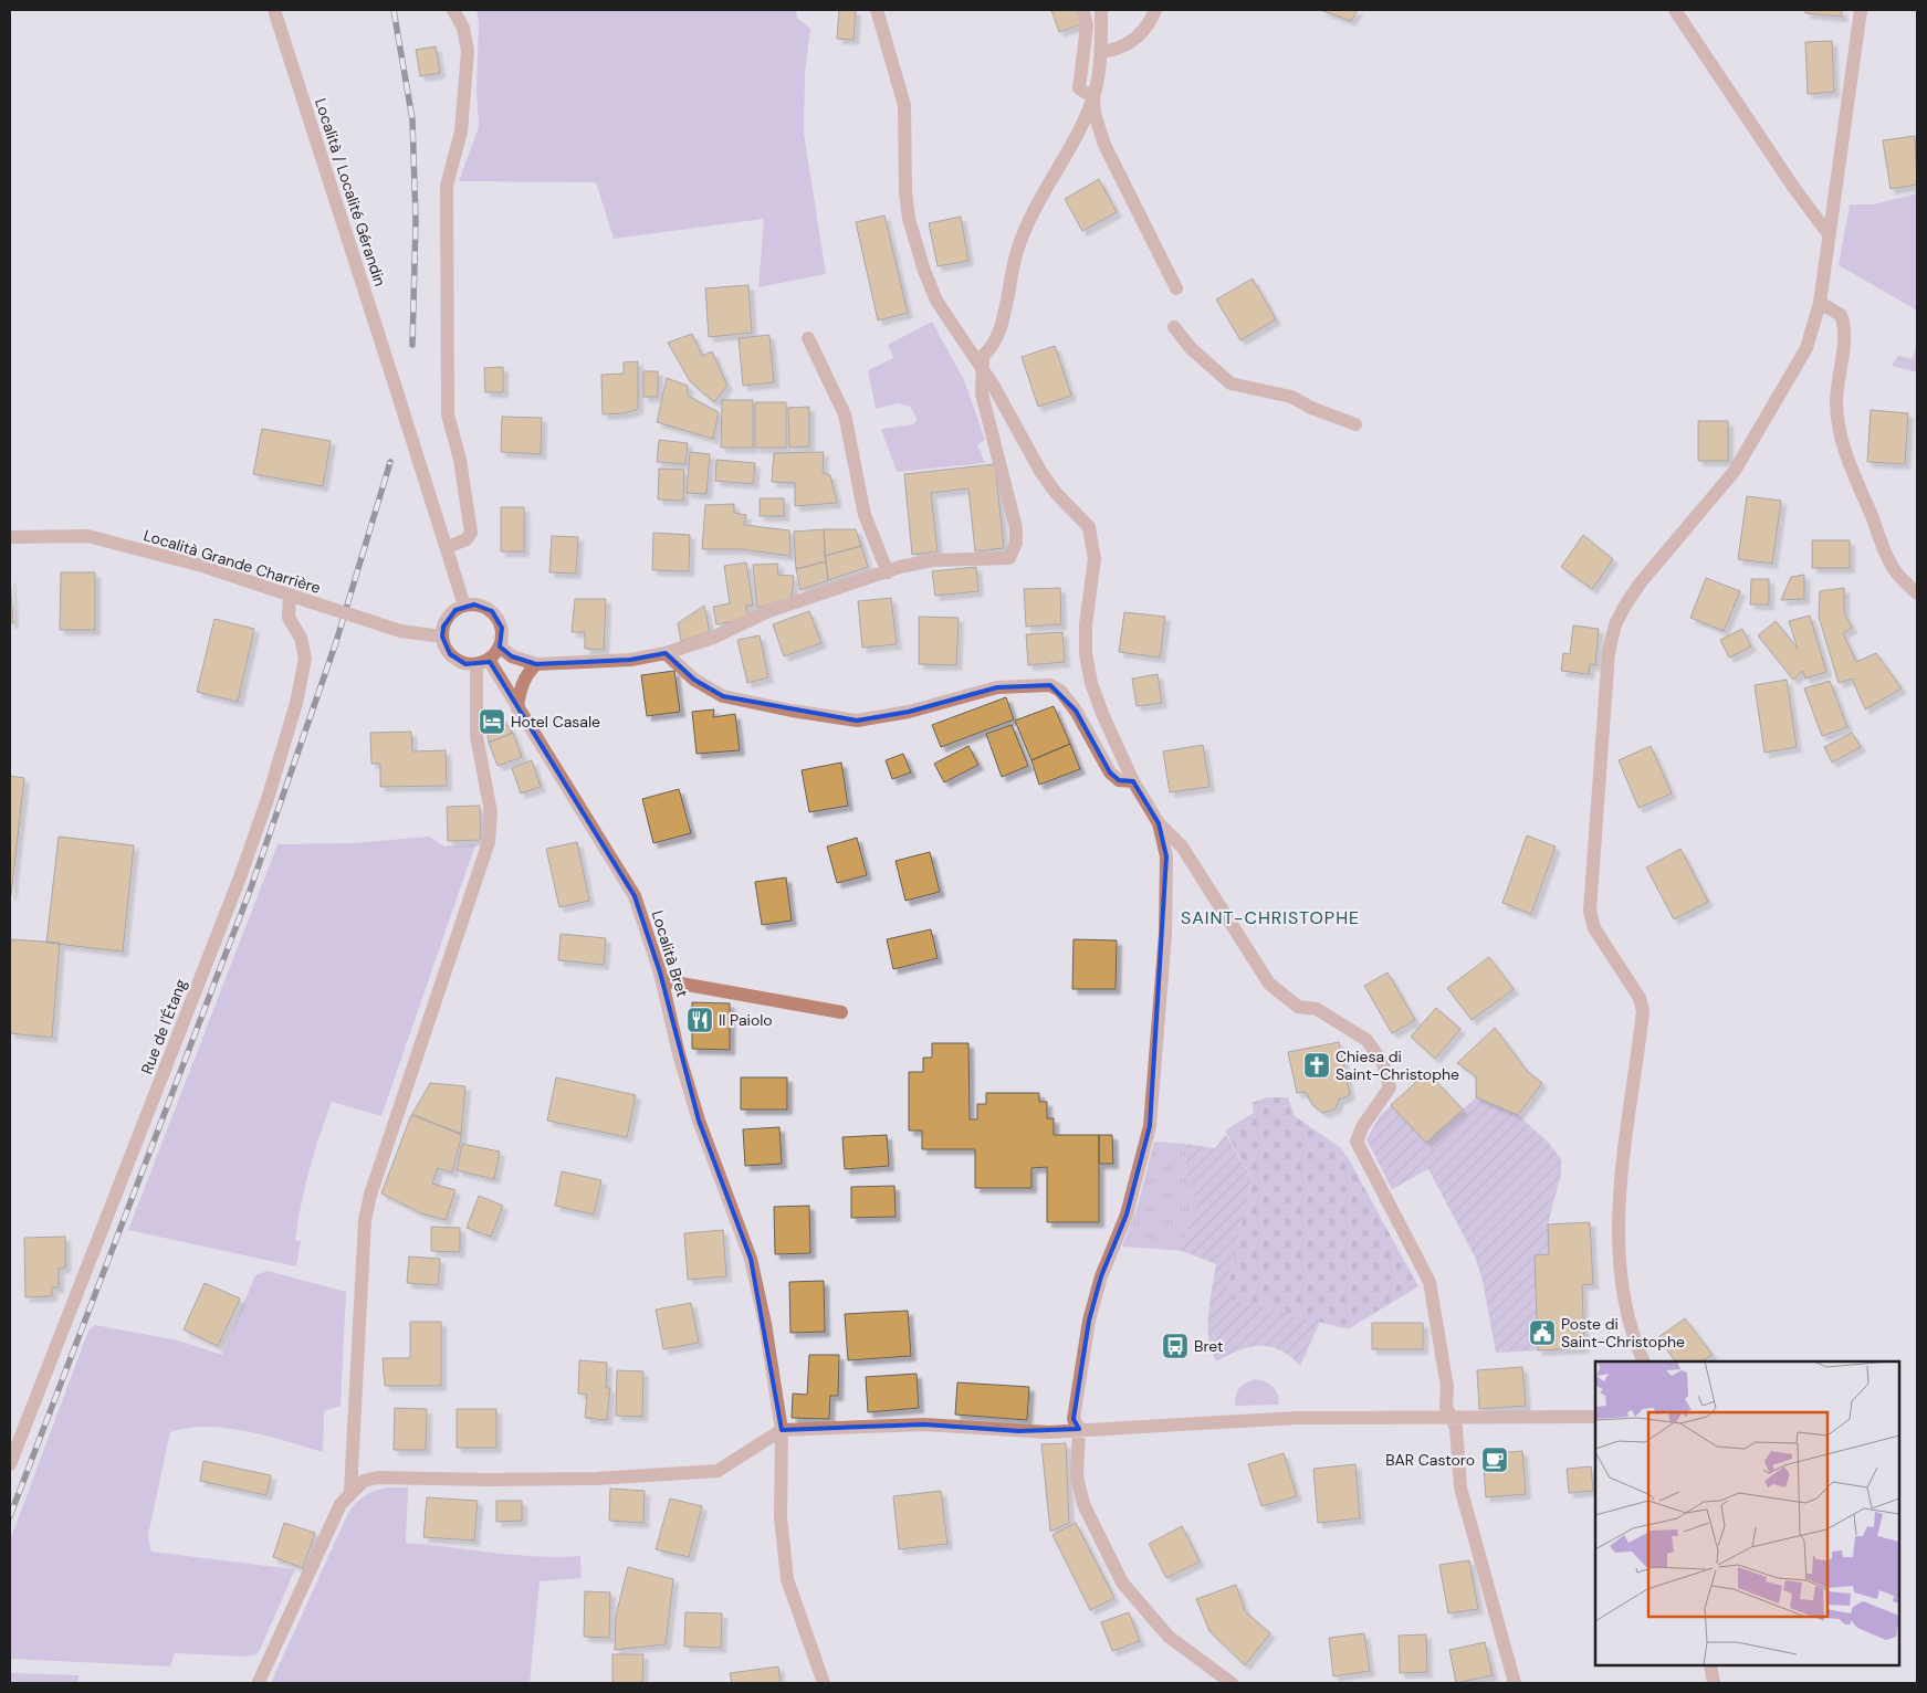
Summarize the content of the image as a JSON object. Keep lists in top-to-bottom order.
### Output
{
  "streets": {
    "street": [
      "Località / Localité Gérandin",
      "Località Grande Charrière",
      "Località Bret",
      "Rue de l'Étang"
    ]
  },
  "crossings": [
    ["Località / Localité Gérandin", "Località Grande Charrière"],
    ["Località / Localité Gérandin", "Località Bret"],
    ["Località Grande Charrière", "Località Bret"],
    ["Località Grande Charrière", "Rue de l'Étang"]
  ],
  "districts": ["SAINT-CHRISTOPHE"],
  "places": {
    "hotel": ["Hotel Casale"],
    "restaurant": ["Il Paiolo"],
    "church": ["Chiesa di Saint-Christophe"],
    "public building": ["Poste di Saint-Christophe"],
    "bus stop": ["Bret"],
    "cafe": ["BAR Castoro"]
  }
}
